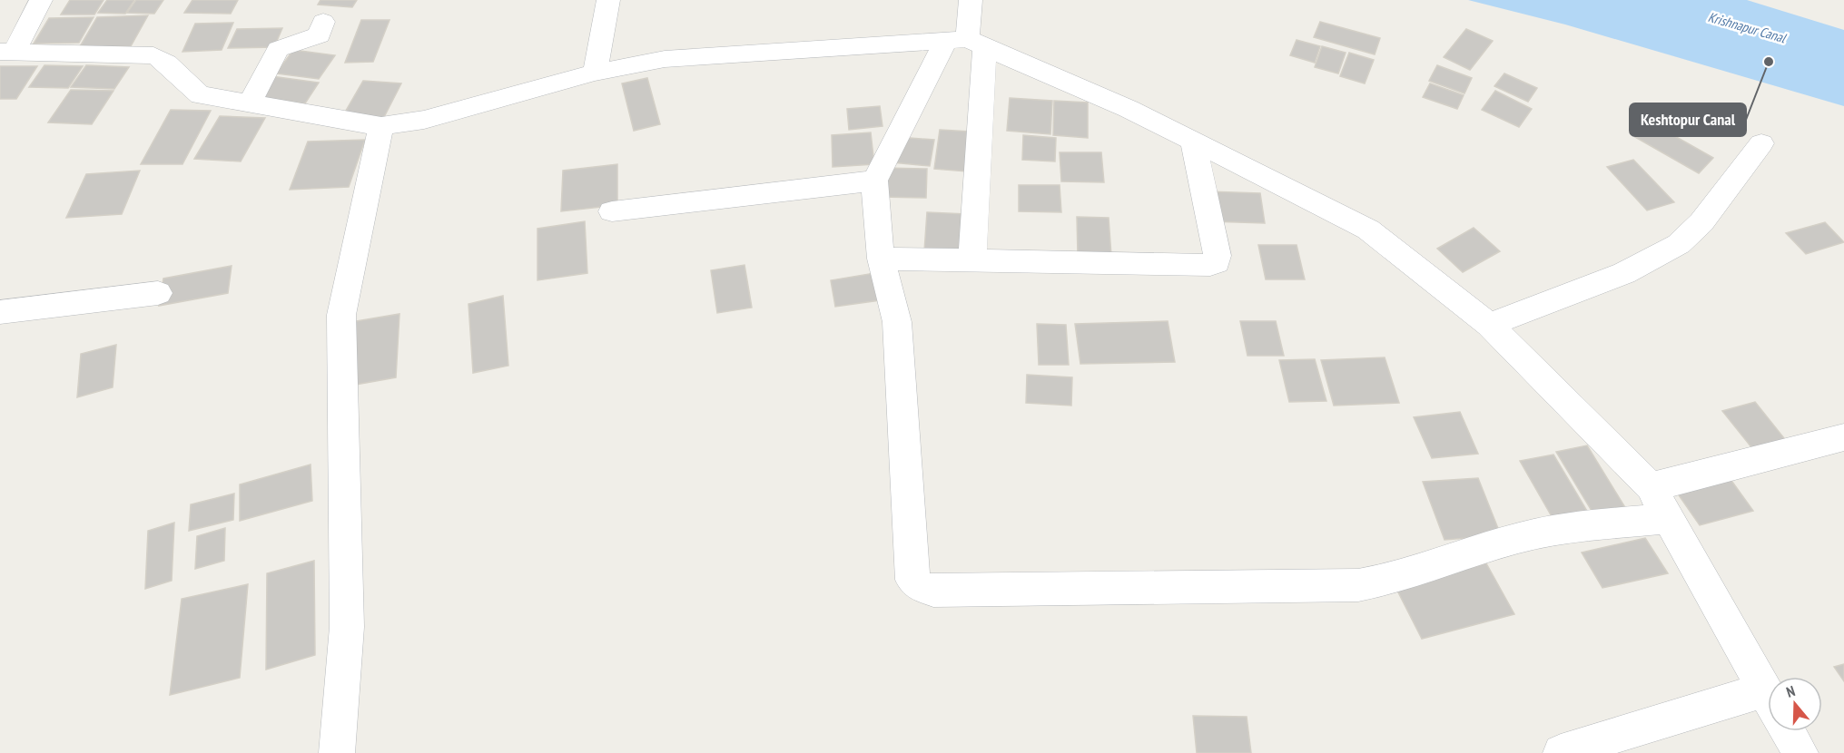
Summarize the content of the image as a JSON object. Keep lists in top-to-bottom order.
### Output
{
  "water": ["Krishnapur Canal"],
  "places": ["Keshtopur Canal"],
  "north": "top"
}
